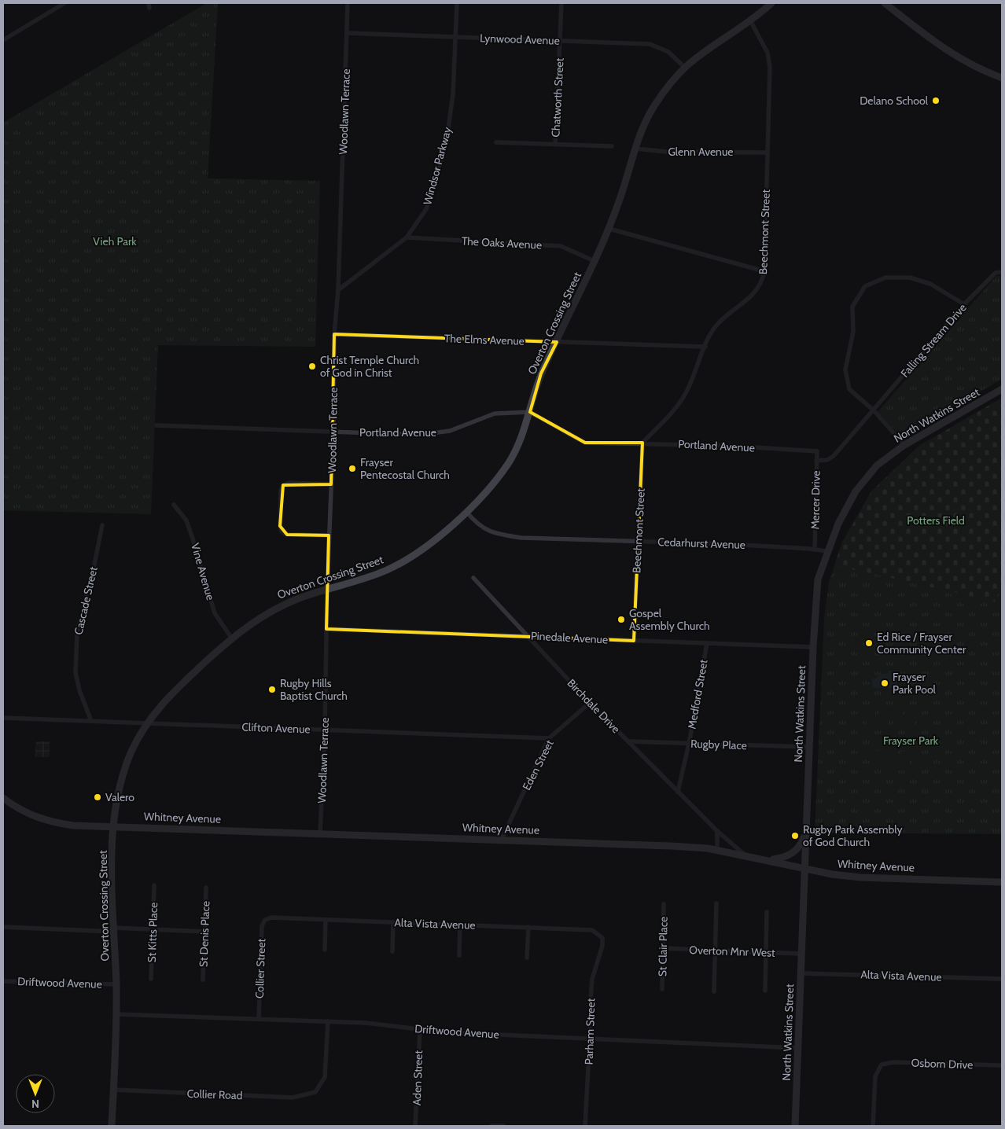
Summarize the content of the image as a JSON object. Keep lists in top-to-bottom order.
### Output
{
  "streets": {
    "main road": ["Overton Crossing Street", "North Watkins Street", "Whitney Avenue"],
    "street": [
      "Lynwood Avenue",
      "Chatworth Street",
      "Woodlawn Terrace",
      "Glenn Avenue",
      "Windsor Parkway",
      "Beechmont Street",
      "The Oaks Avenue",
      "The Elms Avenue",
      "Falling Stream Drive",
      "Portland Avenue",
      "Mercer Drive",
      "Cedarhurst Avenue",
      "Vine Avenue",
      "Cascade Street",
      "Pinedale Avenue",
      "Medford Street",
      "Birchdale Drive",
      "Clifton Avenue",
      "Rugby Place",
      "Eden Street",
      "Alta Vista Avenue",
      "St Kitts Place",
      "St Denis Place",
      "St Clair Place",
      "Overton Mnr West",
      "Collier Street",
      "Driftwood Avenue",
      "Parham Street",
      "Osborn Drive",
      "Aden Street",
      "Collier Road"
    ]
  },
  "crossings": [
    ["Lynwood Avenue", "Chatworth Street"],
    ["Lynwood Avenue", "Woodlawn Terrace"],
    ["Lynwood Avenue", "Windsor Parkway"],
    ["Lynwood Avenue", "Overton Crossing Street"],
    ["Woodlawn Terrace", "Windsor Parkway"],
    ["Woodlawn Terrace", "Overton Crossing Street"],
    ["Woodlawn Terrace", "The Elms Avenue"],
    ["Woodlawn Terrace", "Portland Avenue"],
    ["Woodlawn Terrace", "Pinedale Avenue"],
    ["Woodlawn Terrace", "Clifton Avenue"],
    ["Woodlawn Terrace", "Whitney Avenue"],
    ["Glenn Avenue", "Beechmont Street"],
    ["Glenn Avenue", "Overton Crossing Street"],
    ["Windsor Parkway", "The Oaks Avenue"],
    ["Beechmont Street", "Overton Crossing Street"],
    ["Beechmont Street", "The Elms Avenue"],
    ["Beechmont Street", "Portland Avenue"],
    ["Beechmont Street", "Cedarhurst Avenue"],
    ["Beechmont Street", "Pinedale Avenue"],
    ["The Oaks Avenue", "Overton Crossing Street"],
    ["Overton Crossing Street", "The Elms Avenue"],
    ["Overton Crossing Street", "Portland Avenue"],
    ["Overton Crossing Street", "Cedarhurst Avenue"],
    ["Overton Crossing Street", "Vine Avenue"],
    ["Overton Crossing Street", "Clifton Avenue"],
    ["Overton Crossing Street", "Whitney Avenue"],
    ["Overton Crossing Street", "Driftwood Avenue"],
    ["Overton Crossing Street", "Collier Road"],
    ["Falling Stream Drive", "Mercer Drive"],
    ["North Watkins Street", "Cedarhurst Avenue"],
    ["North Watkins Street", "Pinedale Avenue"],
    ["North Watkins Street", "Rugby Place"],
    ["North Watkins Street", "Whitney Avenue"],
    ["North Watkins Street", "Alta Vista Avenue"],
    ["North Watkins Street", "Overton Mnr West"],
    ["North Watkins Street", "Driftwood Avenue"],
    ["Portland Avenue", "Mercer Drive"],
    ["Mercer Drive", "Cedarhurst Avenue"],
    ["Cascade Street", "Clifton Avenue"],
    ["Pinedale Avenue", "Medford Street"],
    ["Pinedale Avenue", "Birchdale Drive"],
    ["Medford Street", "Birchdale Drive"],
    ["Medford Street", "Rugby Place"],
    ["Birchdale Drive", "Rugby Place"],
    ["Birchdale Drive", "Eden Street"],
    ["Birchdale Drive", "Whitney Avenue"],
    ["Clifton Avenue", "Eden Street"],
    ["Eden Street", "Whitney Avenue"],
    ["Alta Vista Avenue", "Collier Street"],
    ["Alta Vista Avenue", "Parham Street"],
    ["St Clair Place", "Overton Mnr West"],
    ["Collier Street", "Driftwood Avenue"],
    ["Driftwood Avenue", "Parham Street"],
    ["Driftwood Avenue", "Aden Street"],
    ["Driftwood Avenue", "Collier Road"]
  ],
  "parks": ["Vieh Park", "Potters Field", "Frayser Park"],
  "places": [
    "Delano School",
    "Christ Temple Church of God in Christ",
    "Frayser Pentecostal Church",
    "Gospel Assembly Church",
    "Ed Rice / Frayser Community Center",
    "Frayser Park Pool",
    "Rugby Hills Baptist Church",
    "Valero",
    "Rugby Park Assembly of God Church"
  ],
  "north": "bottom"
}
